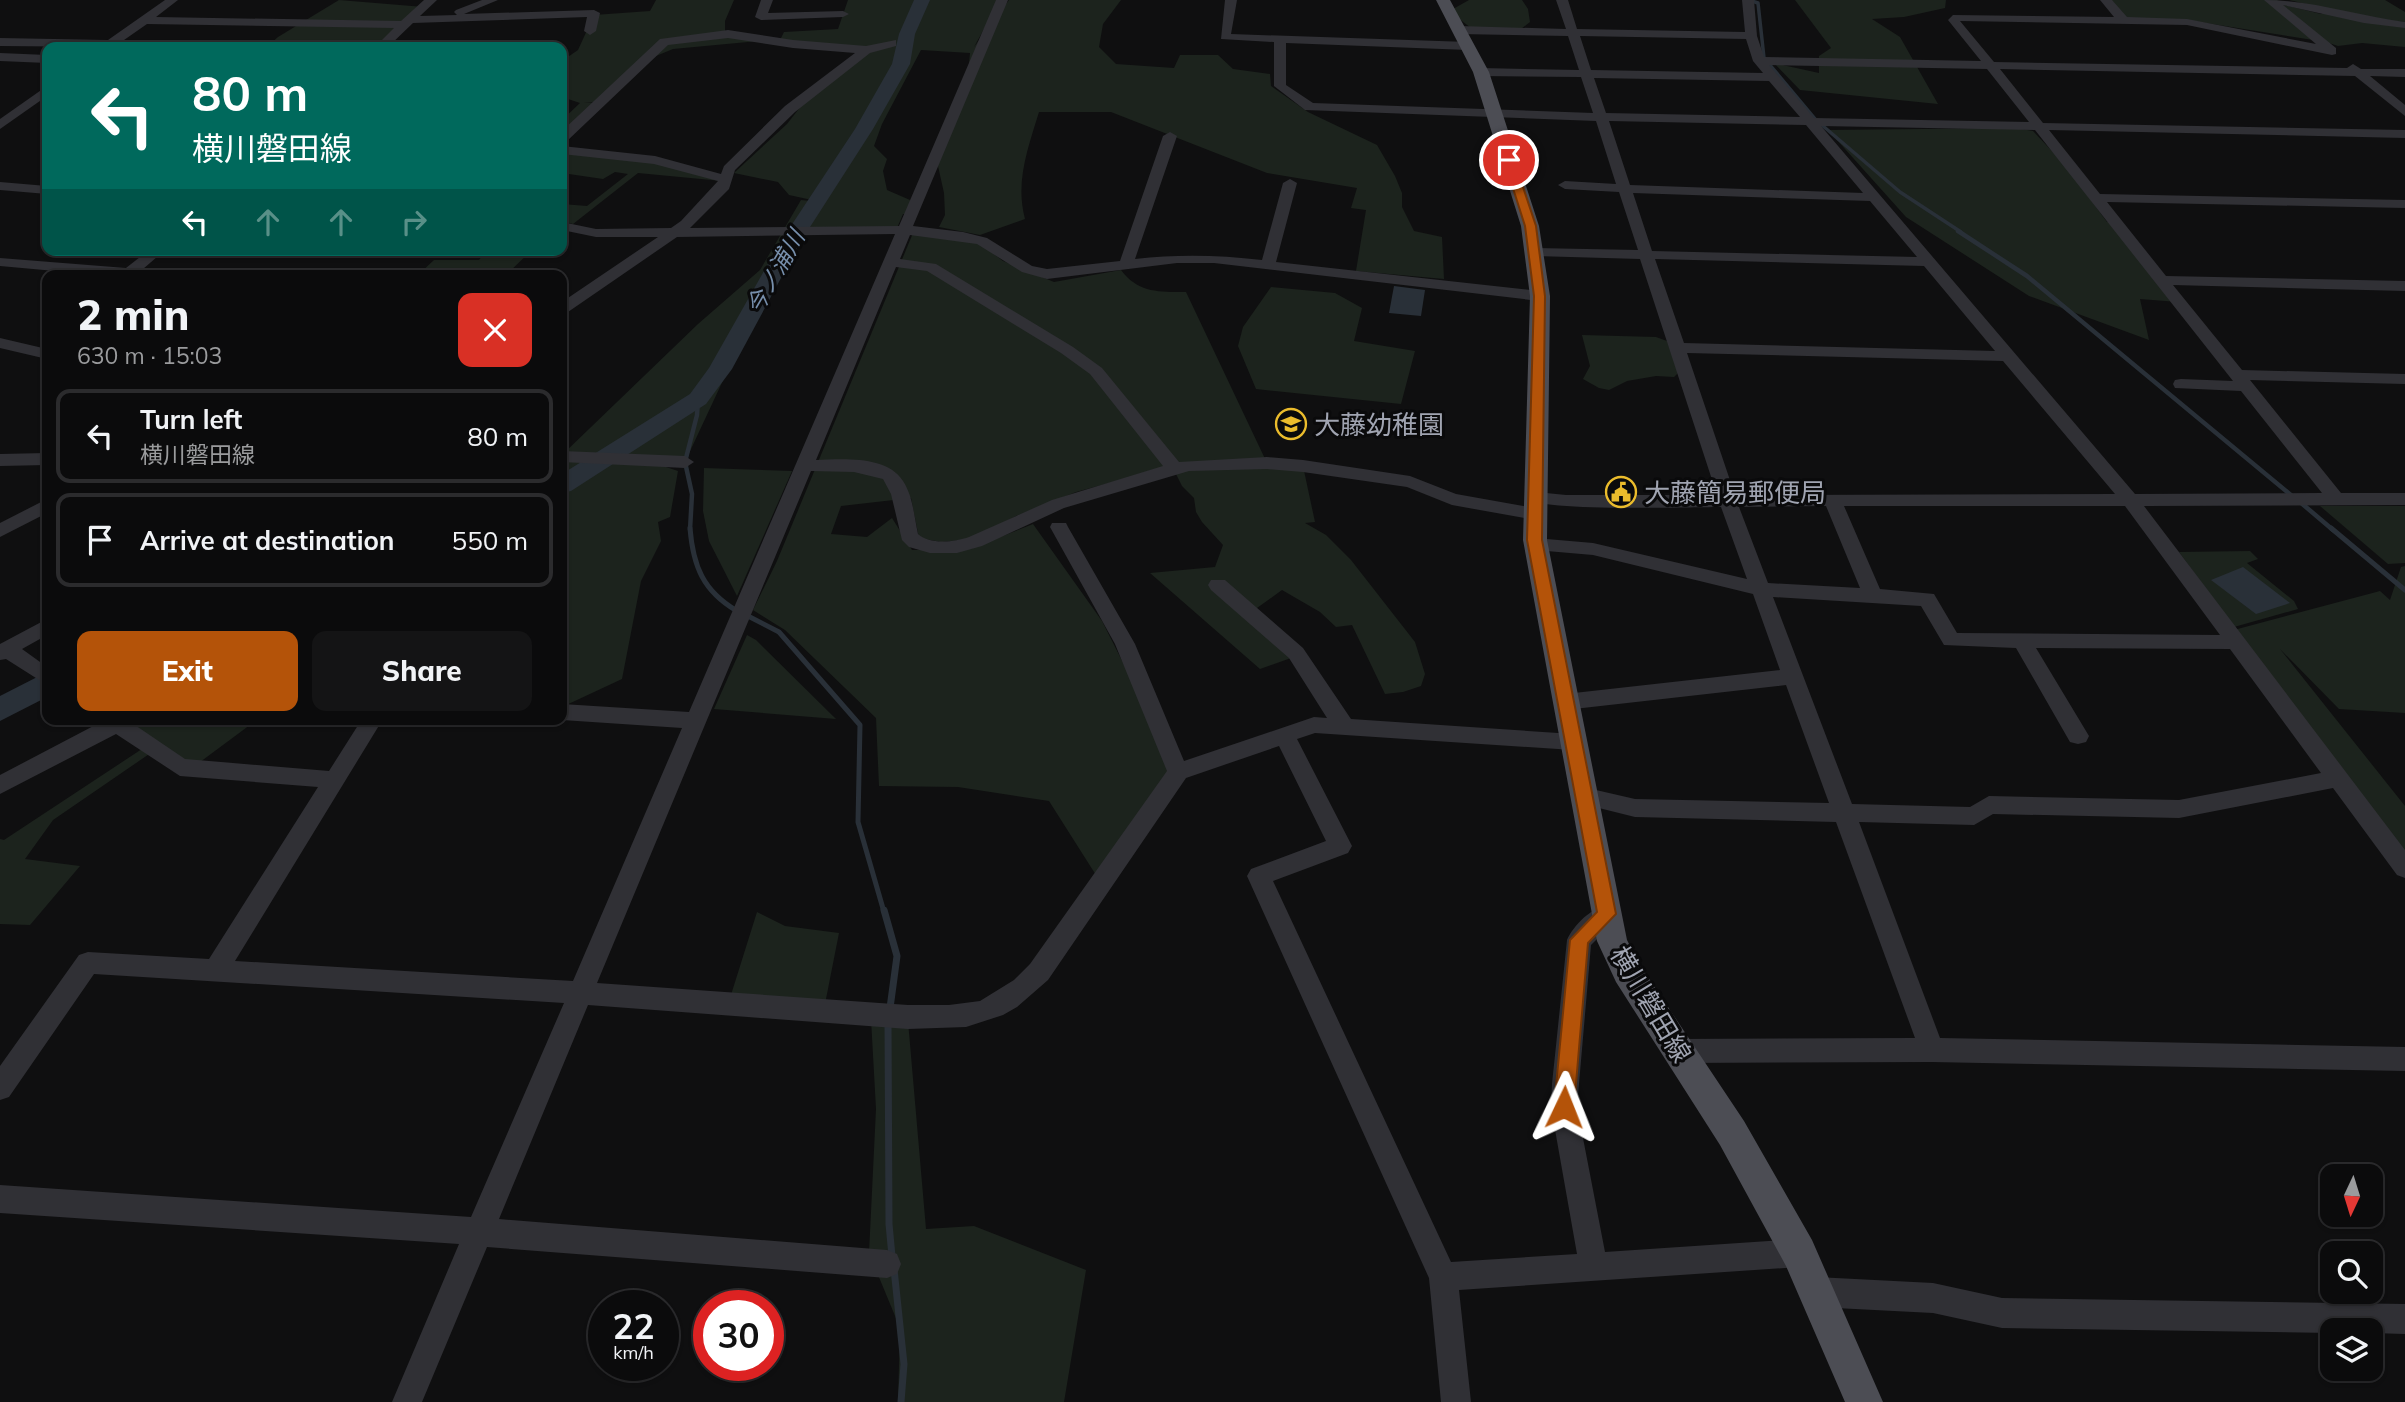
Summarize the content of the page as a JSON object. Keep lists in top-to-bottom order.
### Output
{
  "streets": {
    "main road": ["横川磐田線"]
  },
  "water": ["今ノ浦川"],
  "places": {
    "school or university": ["大藤幼稚園"],
    "public building": ["大藤簡易郵便局"]
  },
  "north": "bottom",
  "page": {
    "turn": ["80 m", "横川磐田線"],
    "heading": ["2 min", "630 m · 15:03"],
    "list": [
      {
        "name": "Turn left",
        "note": "横川磐田線",
        "value": "80 m"
      },
      {
        "name": "Arrive at destination",
        "value": "550 m"
      }
    ],
    "buttons": ["Exit", "Share"],
    "speed": "22 km/h",
    "limit": "30"
  }
}
